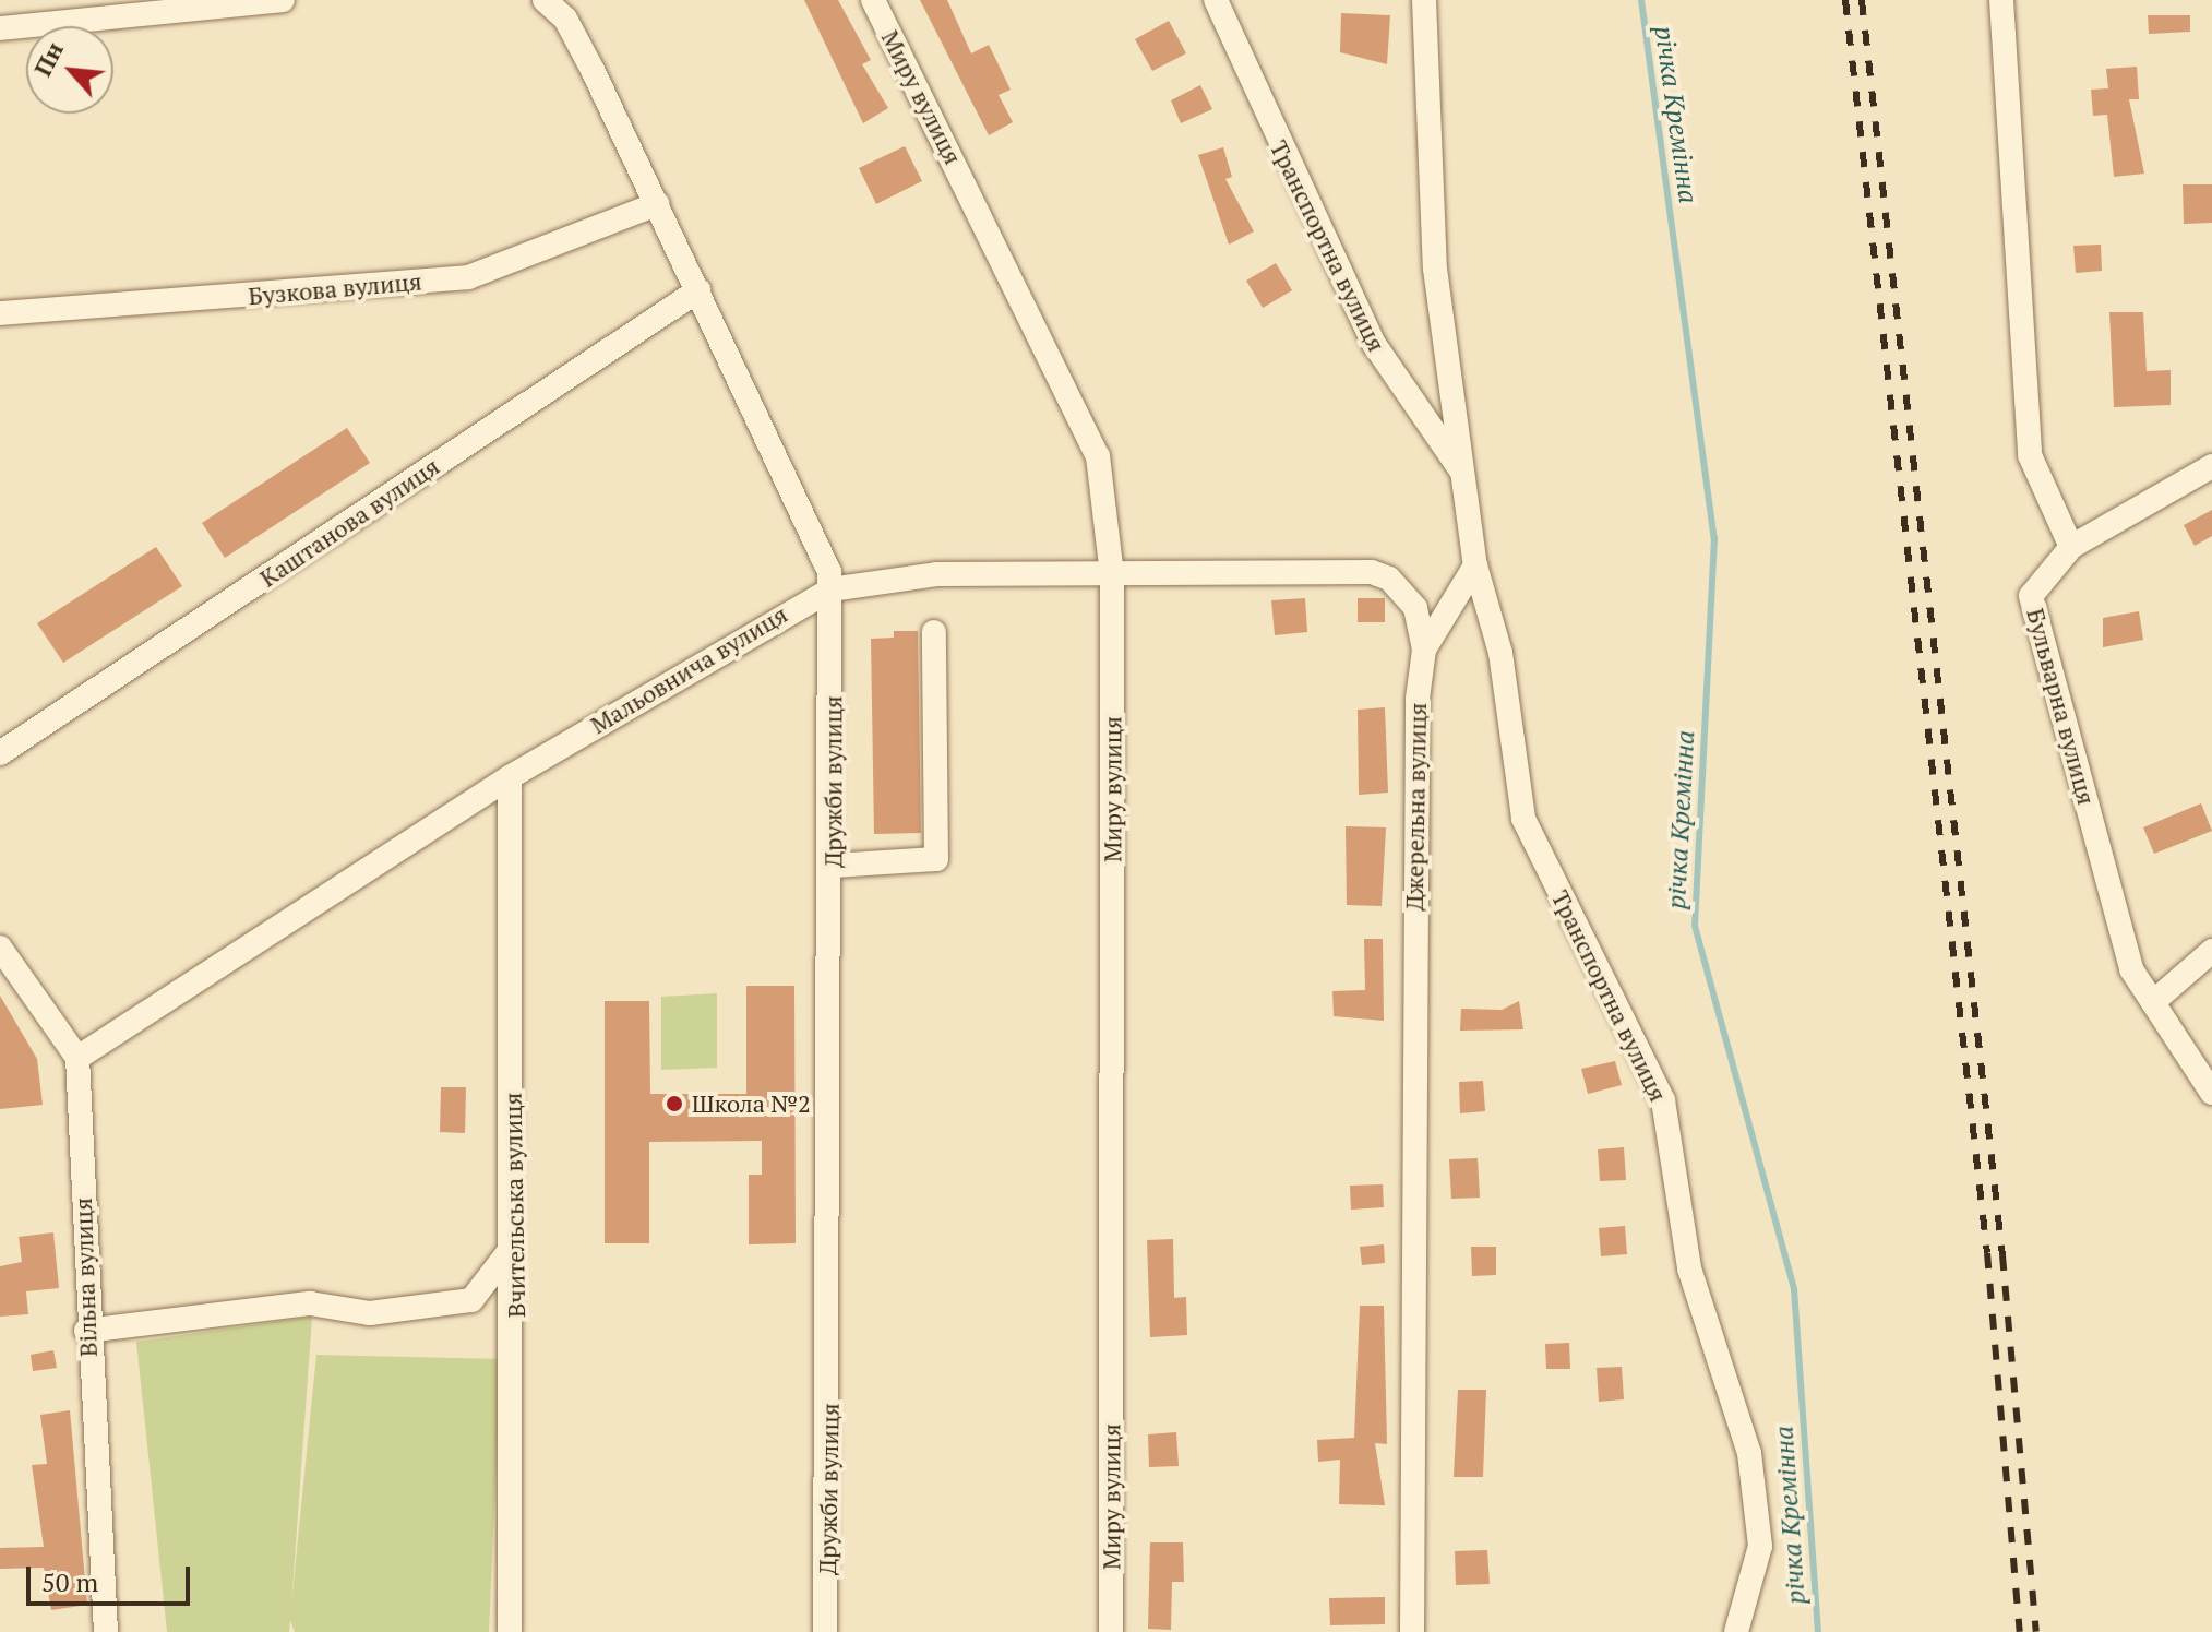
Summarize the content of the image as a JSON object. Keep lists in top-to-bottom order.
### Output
{
  "streets": {
    "street": [
      "Миру вулиця",
      "Транспортна вулиця",
      "Бузкова вулиця",
      "Каштанова вулиця",
      "Мальовнича вулиця",
      "Бульварна вулиця",
      "Дружби вулиця",
      "Джерельна вулиця",
      "Вчительська вулиця",
      "Вільна вулиця"
    ]
  },
  "crossings": [
    ["Миру вулиця", "Мальовнича вулиця"],
    ["Транспортна вулиця", "Джерельна вулиця"],
    ["Бузкова вулиця", "Дружби вулиця"],
    ["Каштанова вулиця", "Дружби вулиця"],
    ["Мальовнича вулиця", "Дружби вулиця"],
    ["Мальовнича вулиця", "Джерельна вулиця"],
    ["Мальовнича вулиця", "Вчительська вулиця"],
    ["Мальовнича вулиця", "Вільна вулиця"]
  ],
  "water": ["річка Кремінна"],
  "places": ["Школа №2"],
  "scale_bar": "50 m",
  "north": "top left"
}
